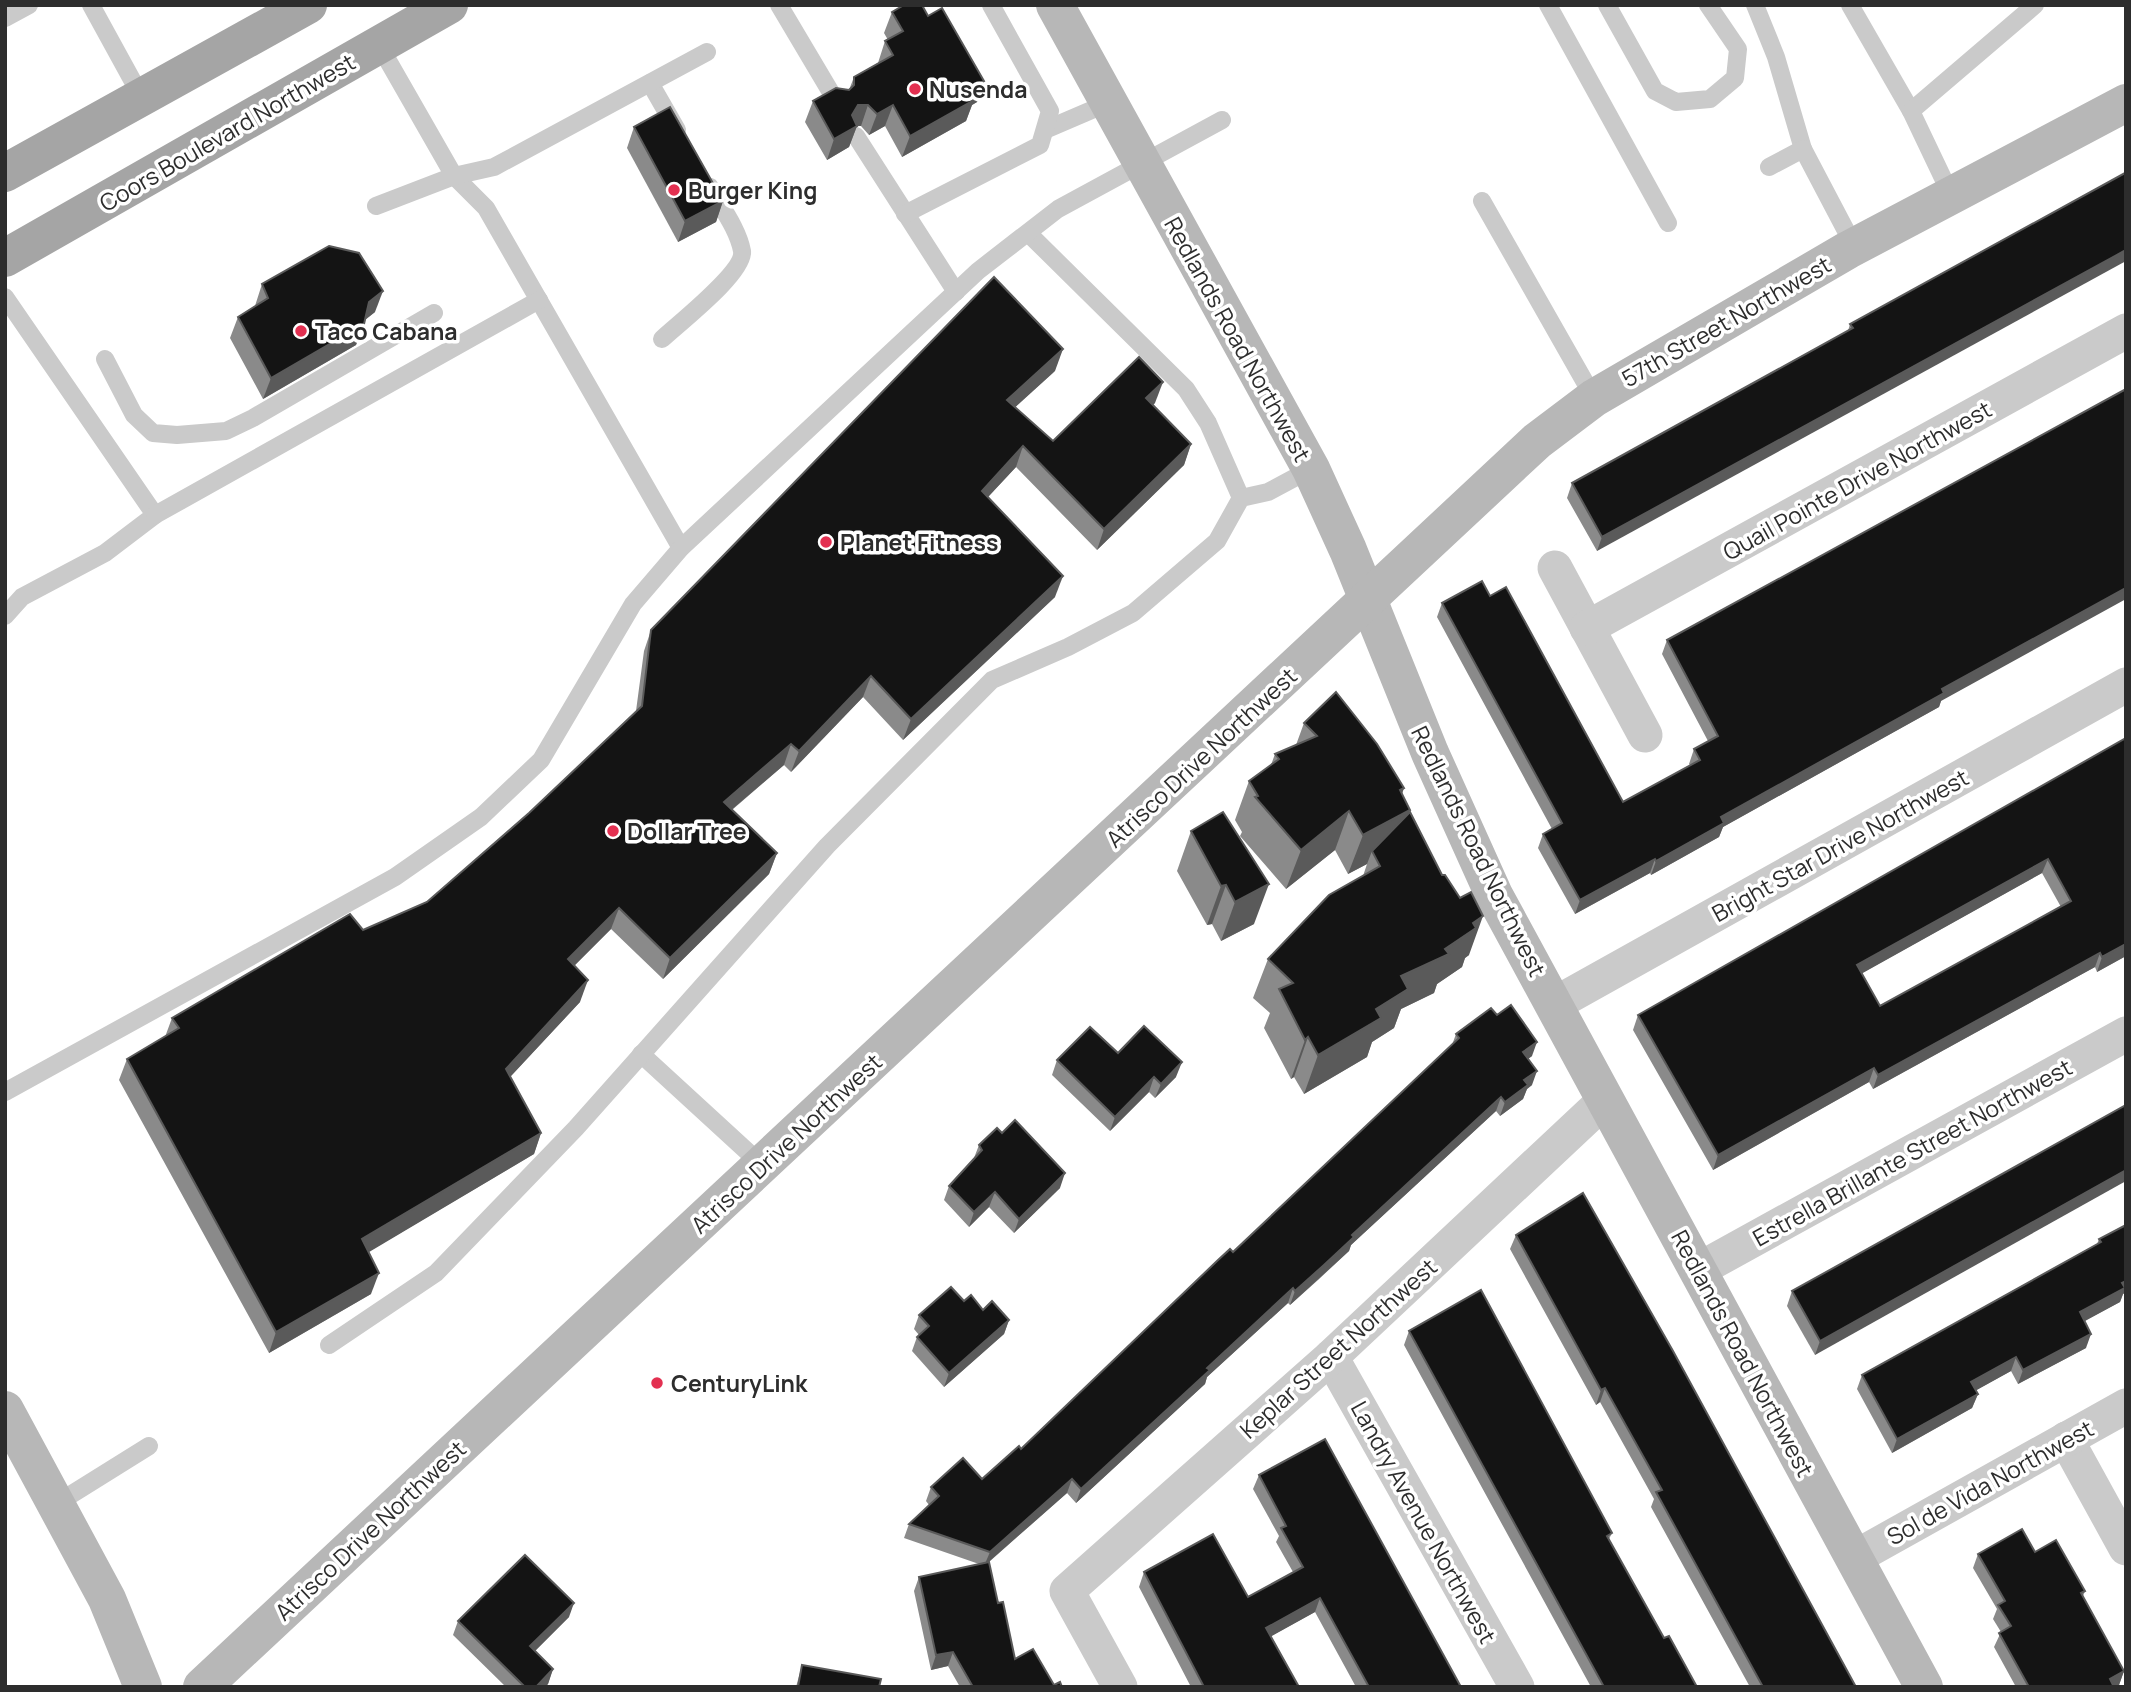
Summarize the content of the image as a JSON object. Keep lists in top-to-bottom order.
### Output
{
  "streets": {
    "main road": ["Coors Boulevard Northwest"],
    "street": [
      "57th Street Northwest",
      "Redlands Road Northwest",
      "Quail Pointe Drive Northwest",
      "Atrisco Drive Northwest",
      "Bright Star Drive Northwest",
      "Estrella Brillante Street Northwest",
      "Keplar Street Northwest",
      "Sol de Vida Northwest",
      "Landry Avenue Northwest"
    ]
  },
  "crossings": [
    ["57th Street Northwest", "Redlands Road Northwest"],
    ["57th Street Northwest", "Atrisco Drive Northwest"],
    ["Redlands Road Northwest", "Atrisco Drive Northwest"],
    ["Redlands Road Northwest", "Bright Star Drive Northwest"],
    ["Redlands Road Northwest", "Estrella Brillante Street Northwest"],
    ["Redlands Road Northwest", "Keplar Street Northwest"],
    ["Redlands Road Northwest", "Sol de Vida Northwest"],
    ["Keplar Street Northwest", "Landry Avenue Northwest"]
  ],
  "places": [
    "Nusenda",
    "Burger King",
    "Taco Cabana",
    "Planet Fitness",
    "Dollar Tree",
    "CenturyLink"
  ]
}
